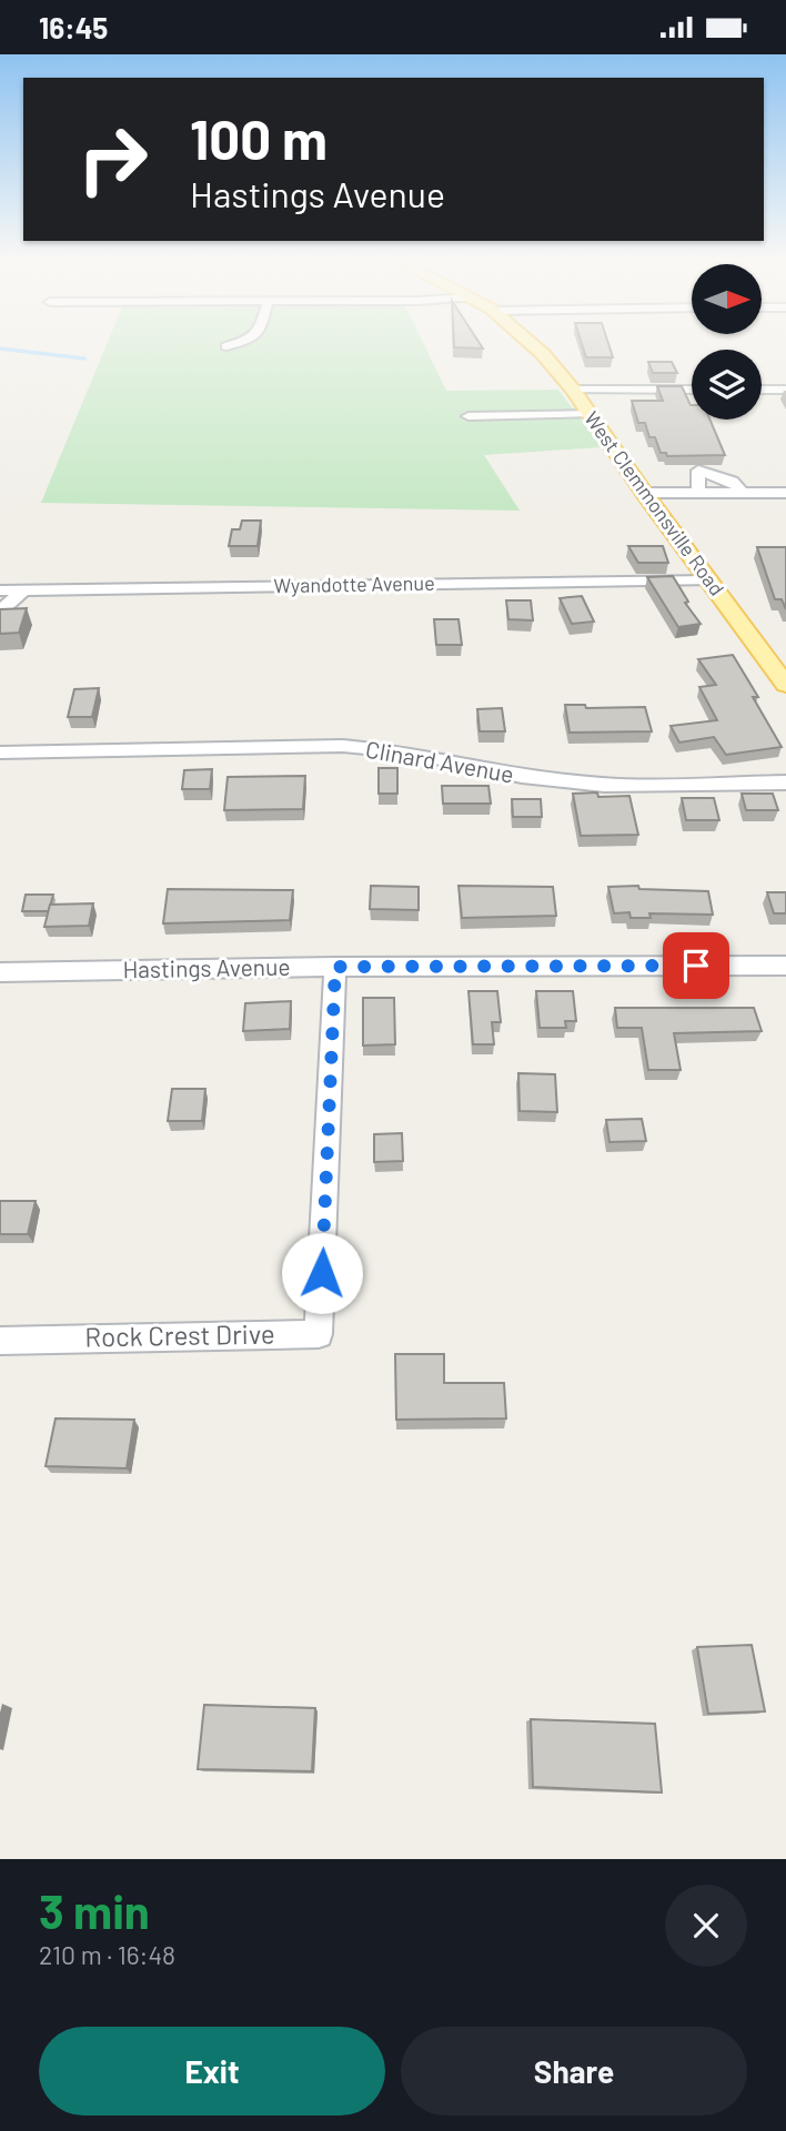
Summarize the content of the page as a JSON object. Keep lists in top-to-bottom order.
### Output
{
  "streets": {
    "main road": ["West Clemmonsville Road"],
    "street": [
      "Wyandotte Avenue",
      "Clinard Avenue",
      "Hastings Avenue",
      "Rock Crest Drive"
    ]
  },
  "crossings": [
    ["West Clemmonsville Road", "Wyandotte Avenue"],
    ["Hastings Avenue", "Rock Crest Drive"]
  ],
  "north": "right",
  "page": {
    "status": "16:45",
    "turn": ["100 m", "Hastings Avenue"],
    "heading": ["3 min", "210 m · 16:48"],
    "buttons": ["Exit", "Share"]
  }
}
